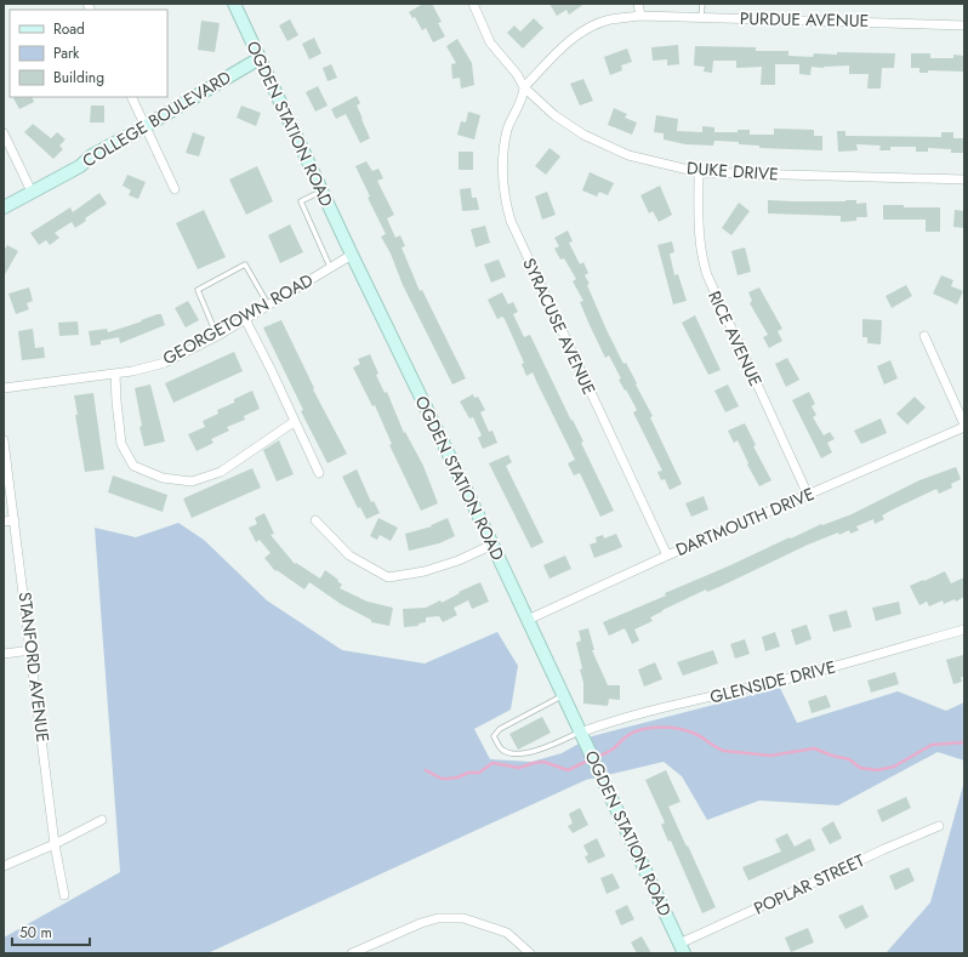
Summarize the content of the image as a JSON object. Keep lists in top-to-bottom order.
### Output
{
  "streets": {
    "street": [
      "PURDUE AVENUE",
      "COLLEGE BOULEVARD",
      "OGDEN STATION ROAD",
      "DUKE DRIVE",
      "GEORGETOWN ROAD",
      "SYRACUSE AVENUE",
      "RICE AVENUE",
      "DARTMOUTH DRIVE",
      "STANFORD AVENUE",
      "GLENSIDE DRIVE",
      "POPLAR STREET"
    ]
  },
  "crossings": [
    ["PURDUE AVENUE", "DUKE DRIVE"],
    ["PURDUE AVENUE", "SYRACUSE AVENUE"],
    ["COLLEGE BOULEVARD", "OGDEN STATION ROAD"],
    ["OGDEN STATION ROAD", "GEORGETOWN ROAD"],
    ["OGDEN STATION ROAD", "DARTMOUTH DRIVE"],
    ["OGDEN STATION ROAD", "GLENSIDE DRIVE"],
    ["OGDEN STATION ROAD", "POPLAR STREET"],
    ["DUKE DRIVE", "SYRACUSE AVENUE"],
    ["DUKE DRIVE", "RICE AVENUE"],
    ["SYRACUSE AVENUE", "DARTMOUTH DRIVE"],
    ["RICE AVENUE", "DARTMOUTH DRIVE"]
  ],
  "legend": ["Road", "Park", "Building"],
  "scale_bar": "50 m"
}
